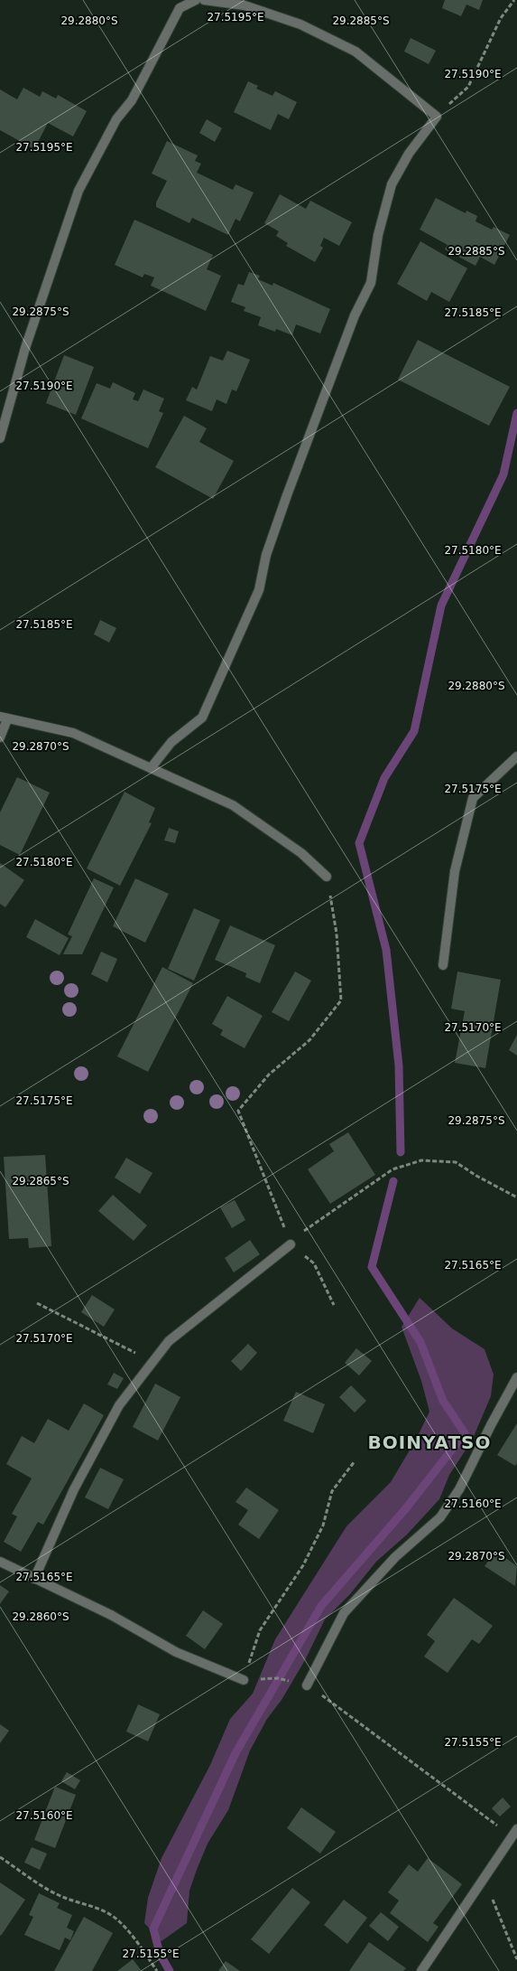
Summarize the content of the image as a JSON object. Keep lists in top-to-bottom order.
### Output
{
  "districts": ["BOINYATSO"],
  "coordinates": [
    "27.5195°E",
    "29.2880°S",
    "29.2885°S",
    "27.5190°E",
    "29.2875°S",
    "27.5185°E",
    "27.5180°E",
    "29.2870°S",
    "27.5175°E",
    "27.5170°E",
    "29.2865°S",
    "27.5165°E",
    "27.5160°E",
    "29.2860°S",
    "27.5155°E"
  ]
}
